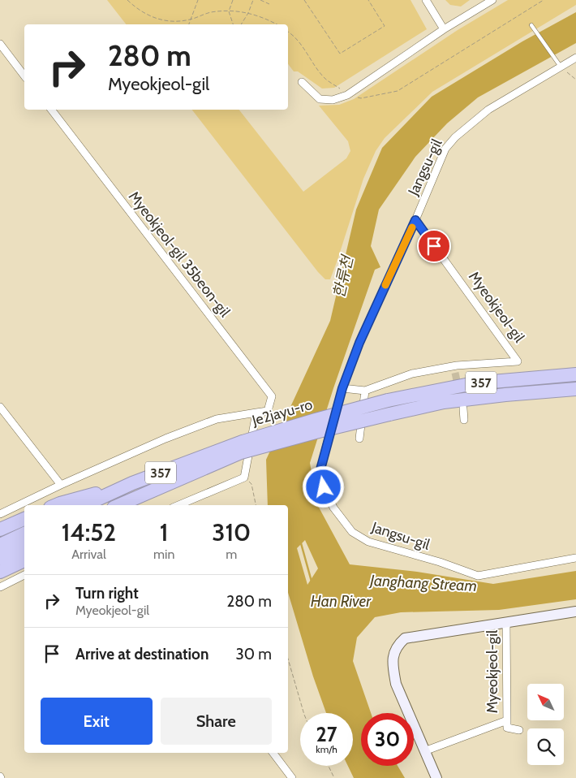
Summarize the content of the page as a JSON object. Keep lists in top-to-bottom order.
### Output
{
  "streets": {
    "highway": ["357", "Je2jayu-ro"],
    "street": ["Jangsu-gil", "Myeokjeol-gil 35beon-gil", "Myeokjeol-gil"]
  },
  "crossings": [
    ["Jangsu-gil", "Myeokjeol-gil"]
  ],
  "water": ["한류천", "Janghang Stream", "Han River"],
  "north": "top left",
  "page": {
    "turn": ["280 m", "Myeokjeol-gil"],
    "eta": [
      "14:52",
      "Arrival",
      "1",
      "min",
      "310",
      "m"
    ],
    "list": [
      {
        "name": "Turn right",
        "note": "Myeokjeol-gil",
        "value": "280 m"
      },
      {
        "name": "Arrive at destination",
        "value": "30 m"
      }
    ],
    "buttons": ["Exit", "Share"],
    "speed": "27 km/h",
    "limit": "30"
  }
}
